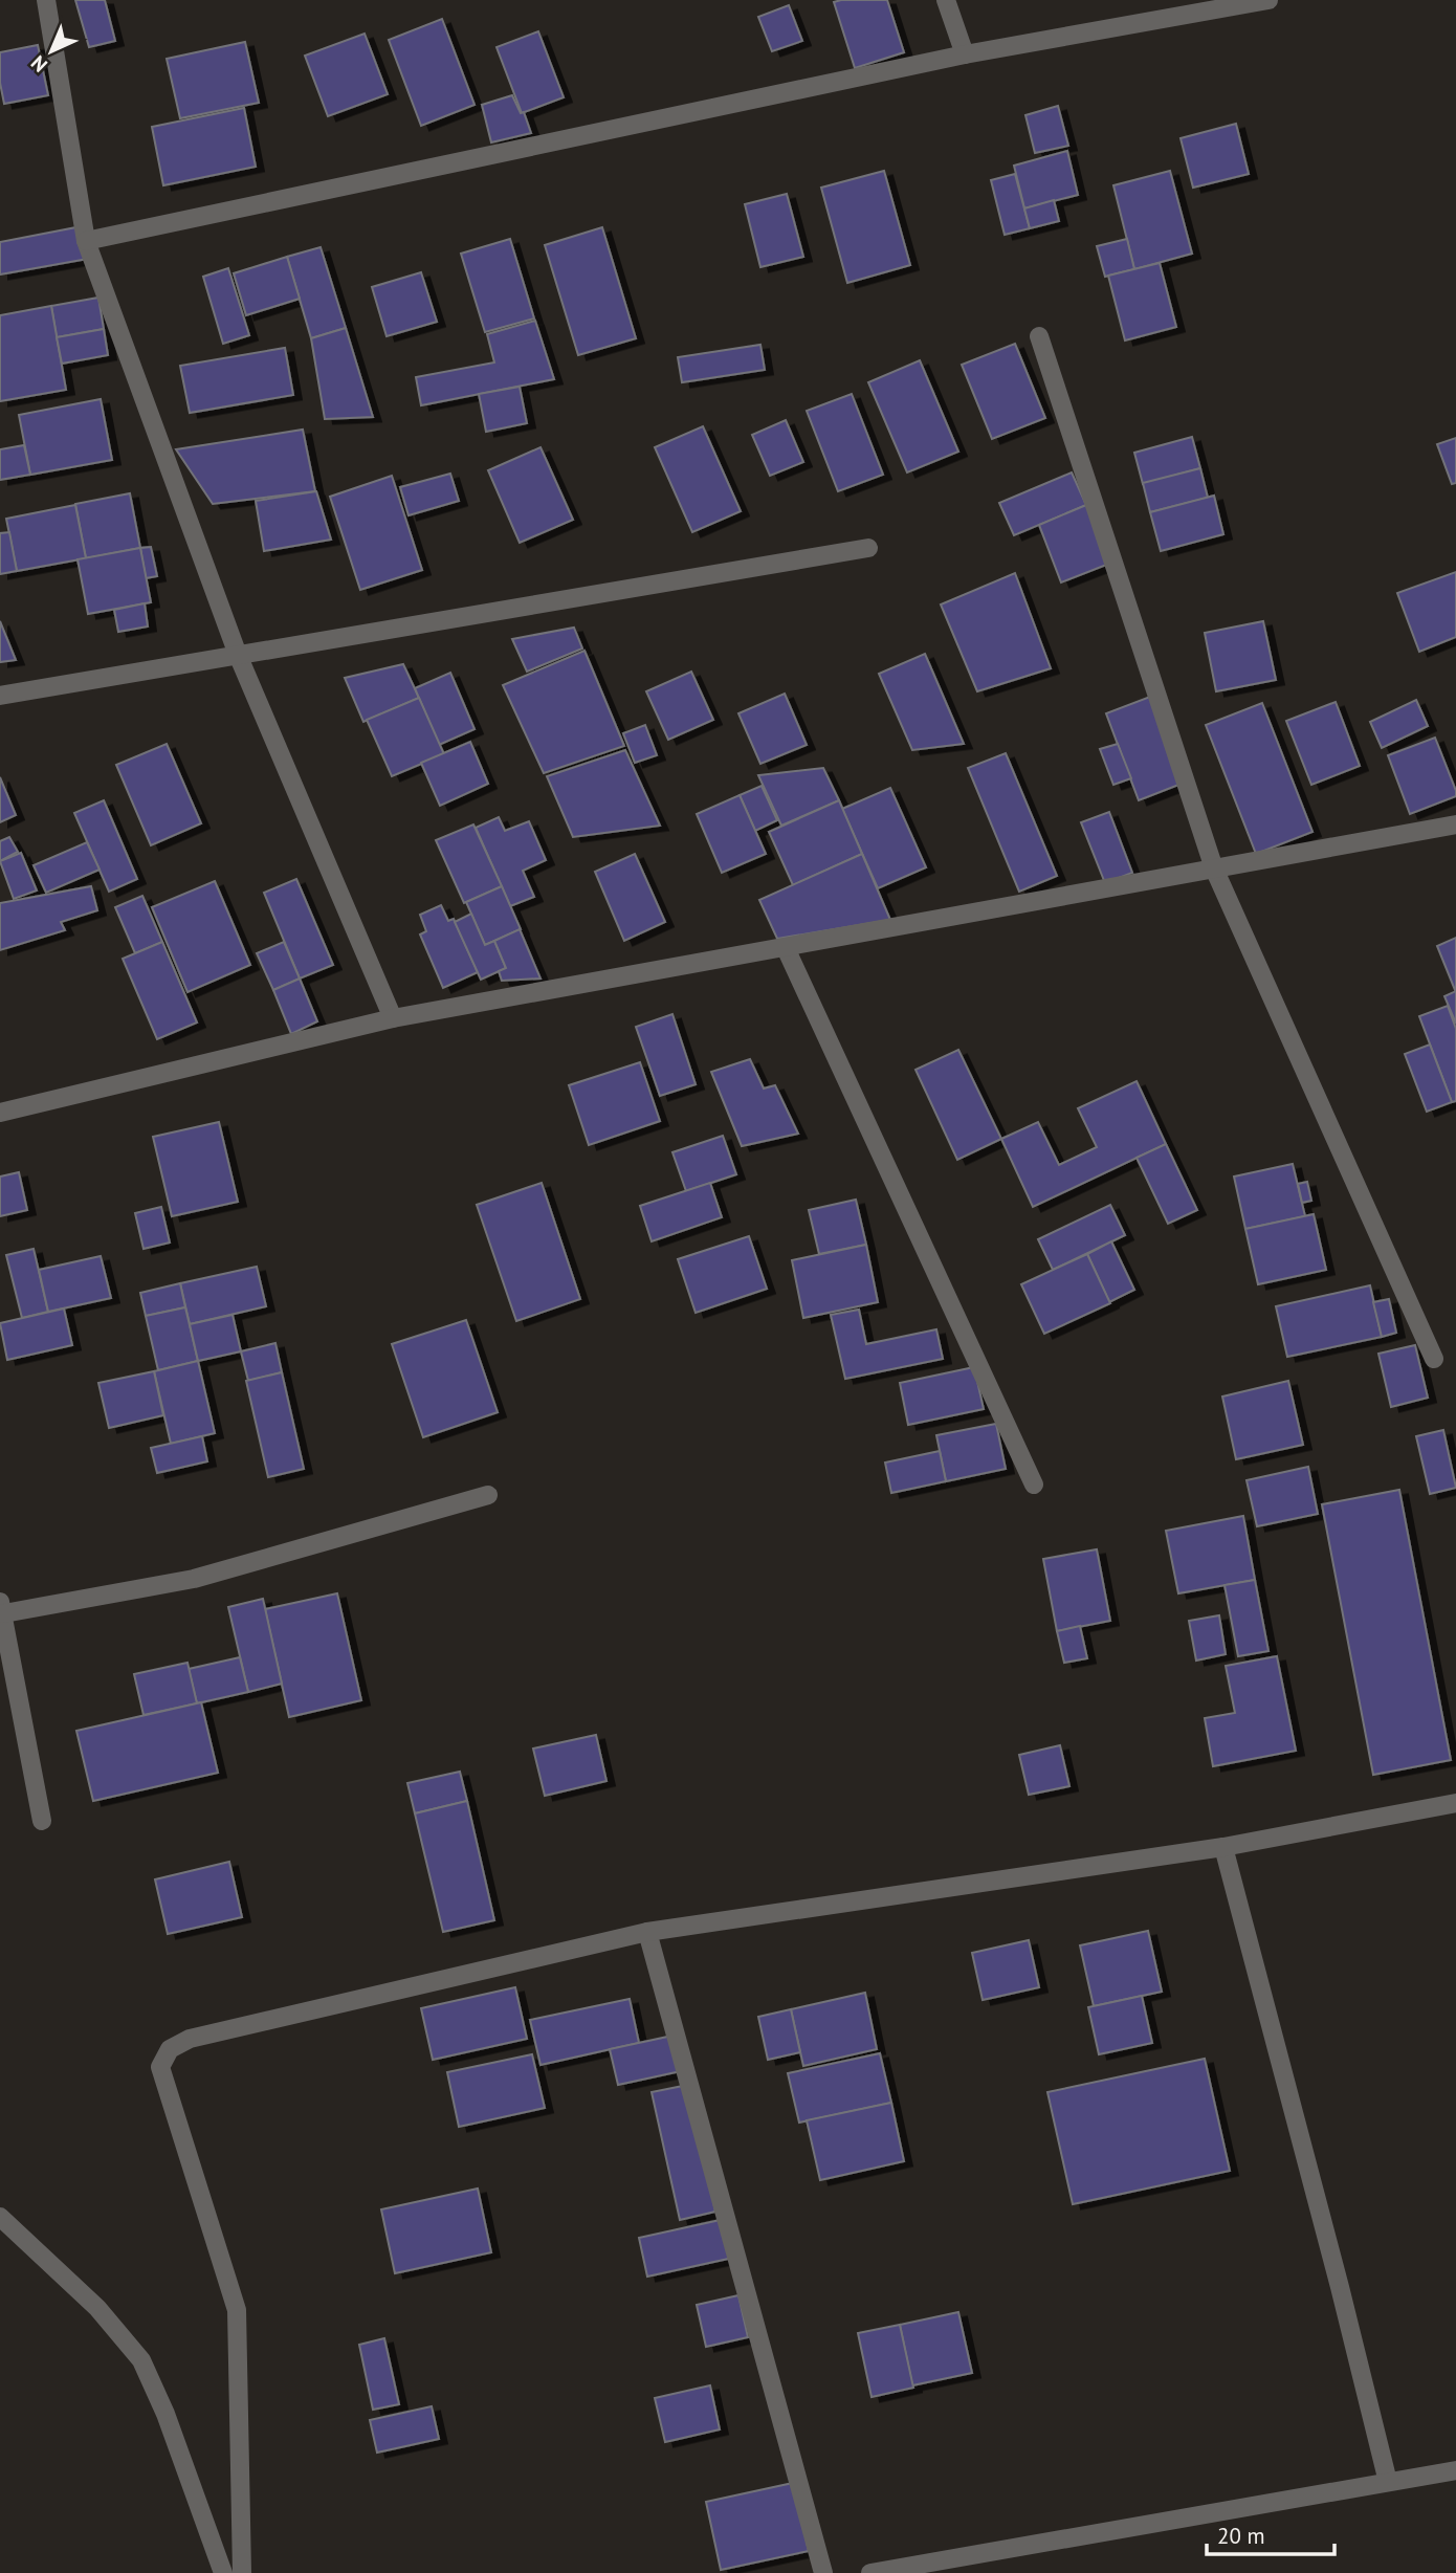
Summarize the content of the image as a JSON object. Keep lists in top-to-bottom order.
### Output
{
  "scale_bar": "20 m",
  "north": "bottom left"
}
